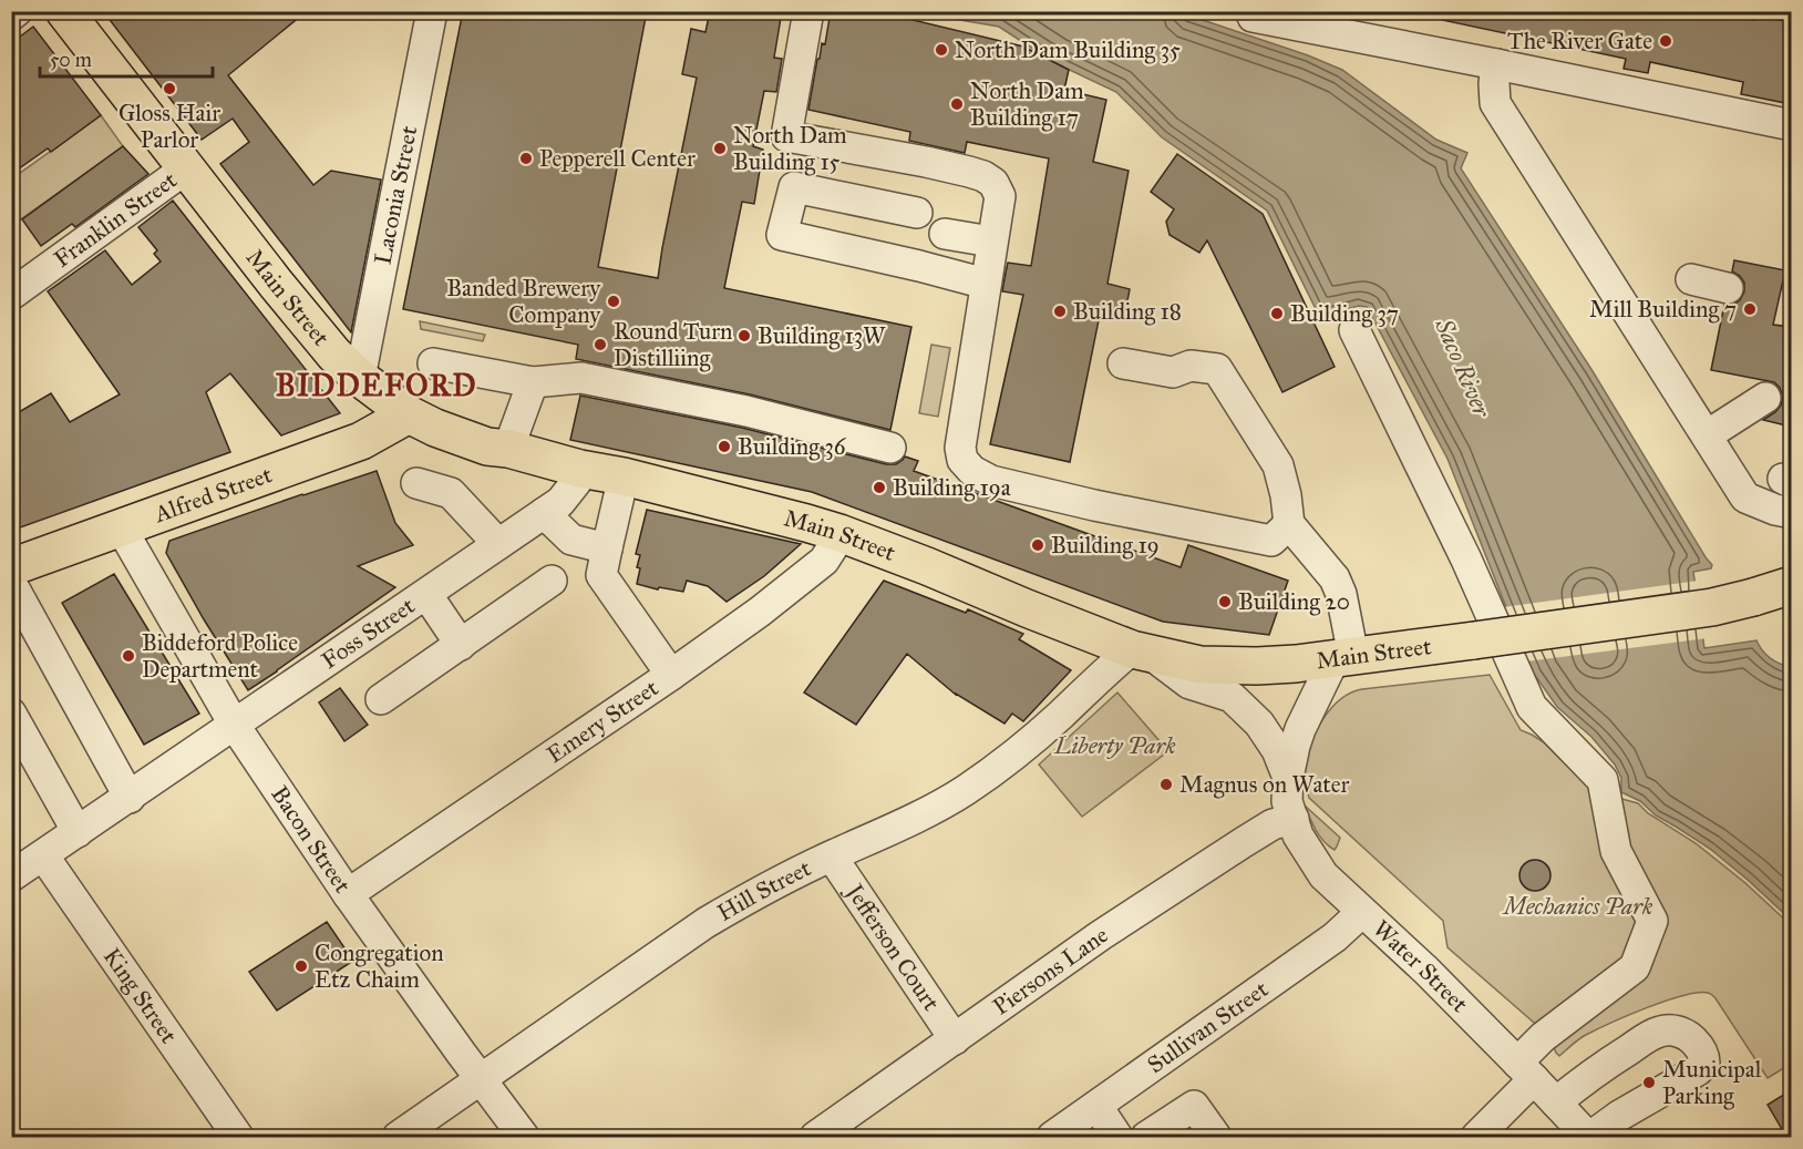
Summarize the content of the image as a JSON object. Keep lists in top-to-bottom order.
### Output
{
  "streets": {
    "main road": ["Main Street", "Alfred Street"],
    "street": [
      "Laconia Street",
      "Franklin Street",
      "Foss Street",
      "Emery Street",
      "Bacon Street",
      "Hill Street",
      "Jefferson Court",
      "Water Street",
      "Piersons Lane",
      "King Street",
      "Sullivan Street"
    ]
  },
  "crossings": [
    ["Laconia Street", "Main Street"],
    ["Franklin Street", "Main Street"],
    ["Main Street", "Alfred Street"],
    ["Main Street", "Foss Street"],
    ["Main Street", "Emery Street"],
    ["Main Street", "Hill Street"],
    ["Alfred Street", "Bacon Street"],
    ["Foss Street", "Bacon Street"],
    ["Foss Street", "King Street"],
    ["Emery Street", "Bacon Street"],
    ["Bacon Street", "Hill Street"],
    ["Hill Street", "Jefferson Court"],
    ["Jefferson Court", "Piersons Lane"],
    ["Water Street", "Piersons Lane"],
    ["Water Street", "Sullivan Street"]
  ],
  "districts": ["BIDDEFORD"],
  "water": ["Saco River"],
  "parks": ["Liberty Park", "Mechanics Park"],
  "places": [
    "The River Gate",
    "North Dam Building 35",
    "Gloss Hair Parlor",
    "North Dam Building 17",
    "North Dam Building 15",
    "Pepperell Center",
    "Banded Brewery Company",
    "Mill Building 7",
    "Building 18",
    "Building 37",
    "Building 13W",
    "Round Turn Distilliing",
    "Building 36",
    "Building 19a",
    "Building 19",
    "Building 20",
    "Biddeford Police Department",
    "Magnus on Water",
    "Congregation Etz Chaim",
    "Municipal Parking"
  ],
  "scale_bar": "50 m"
}
